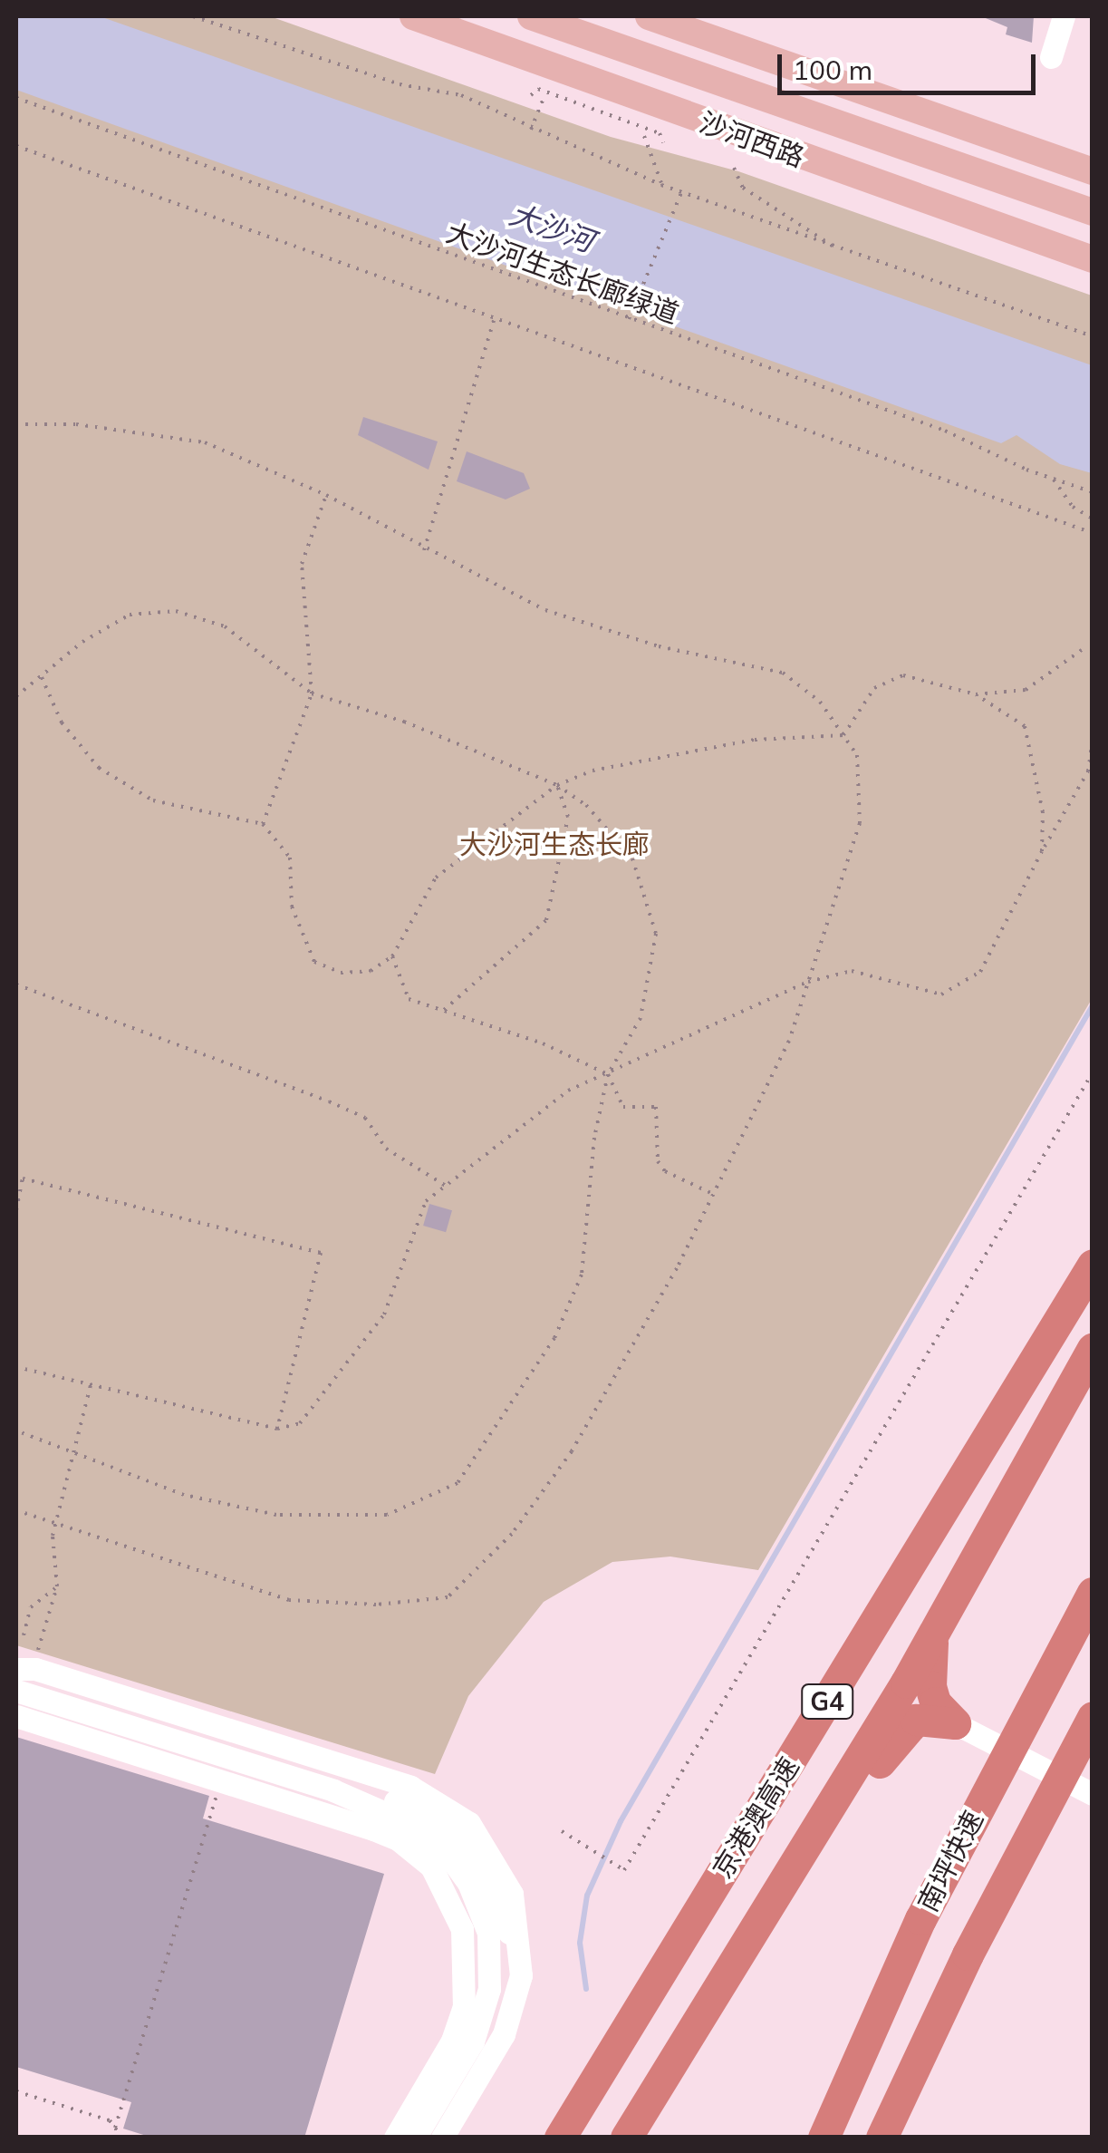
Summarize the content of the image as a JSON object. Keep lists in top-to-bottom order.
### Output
{
  "streets": {
    "highway": ["G4", "京港澳高速", "南坪快速"],
    "main road": ["沙河西路"],
    "path": ["大沙河生态长廊绿道"]
  },
  "water": ["大沙河"],
  "parks": ["大沙河生态长廊"],
  "scale_bar": "100 m"
}
